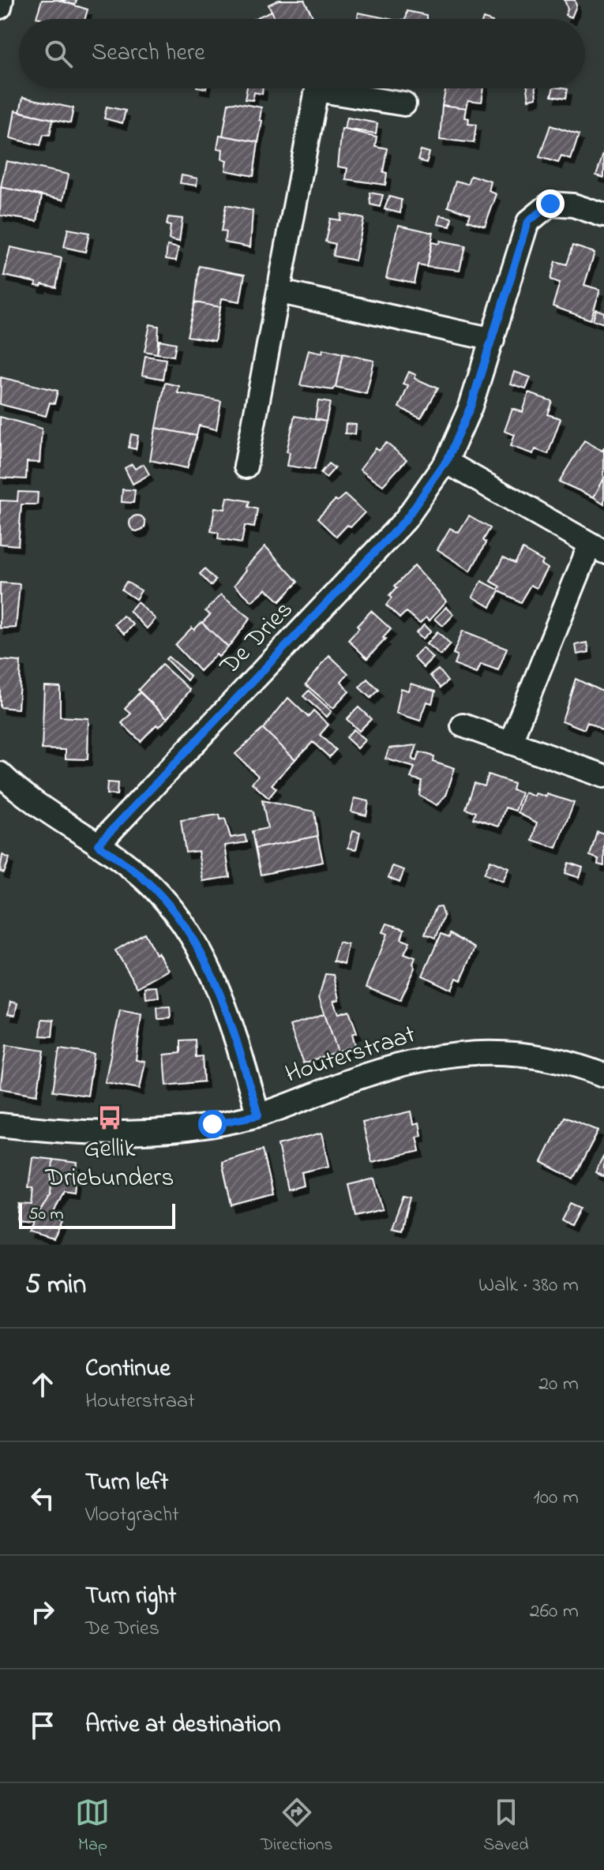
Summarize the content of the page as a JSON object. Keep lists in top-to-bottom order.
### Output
{
  "streets": {
    "street": ["De Dries", "Houterstraat"]
  },
  "places": {
    "bus stop": ["Gellik Driebunders"]
  },
  "scale_bar": "50 m",
  "page": {
    "search": "Search here",
    "scale": "50 m",
    "heading": ["5 min", "Walk · 380 m"],
    "list": [
      ["Continue", "Houterstraat", "20 m"],
      ["Turn left", "Vlootgracht", "100 m"],
      ["Turn right", "De Dries", "260 m"],
      "Arrive at destination"
    ],
    "nav": ["Map", "Directions", "Saved"]
  }
}
